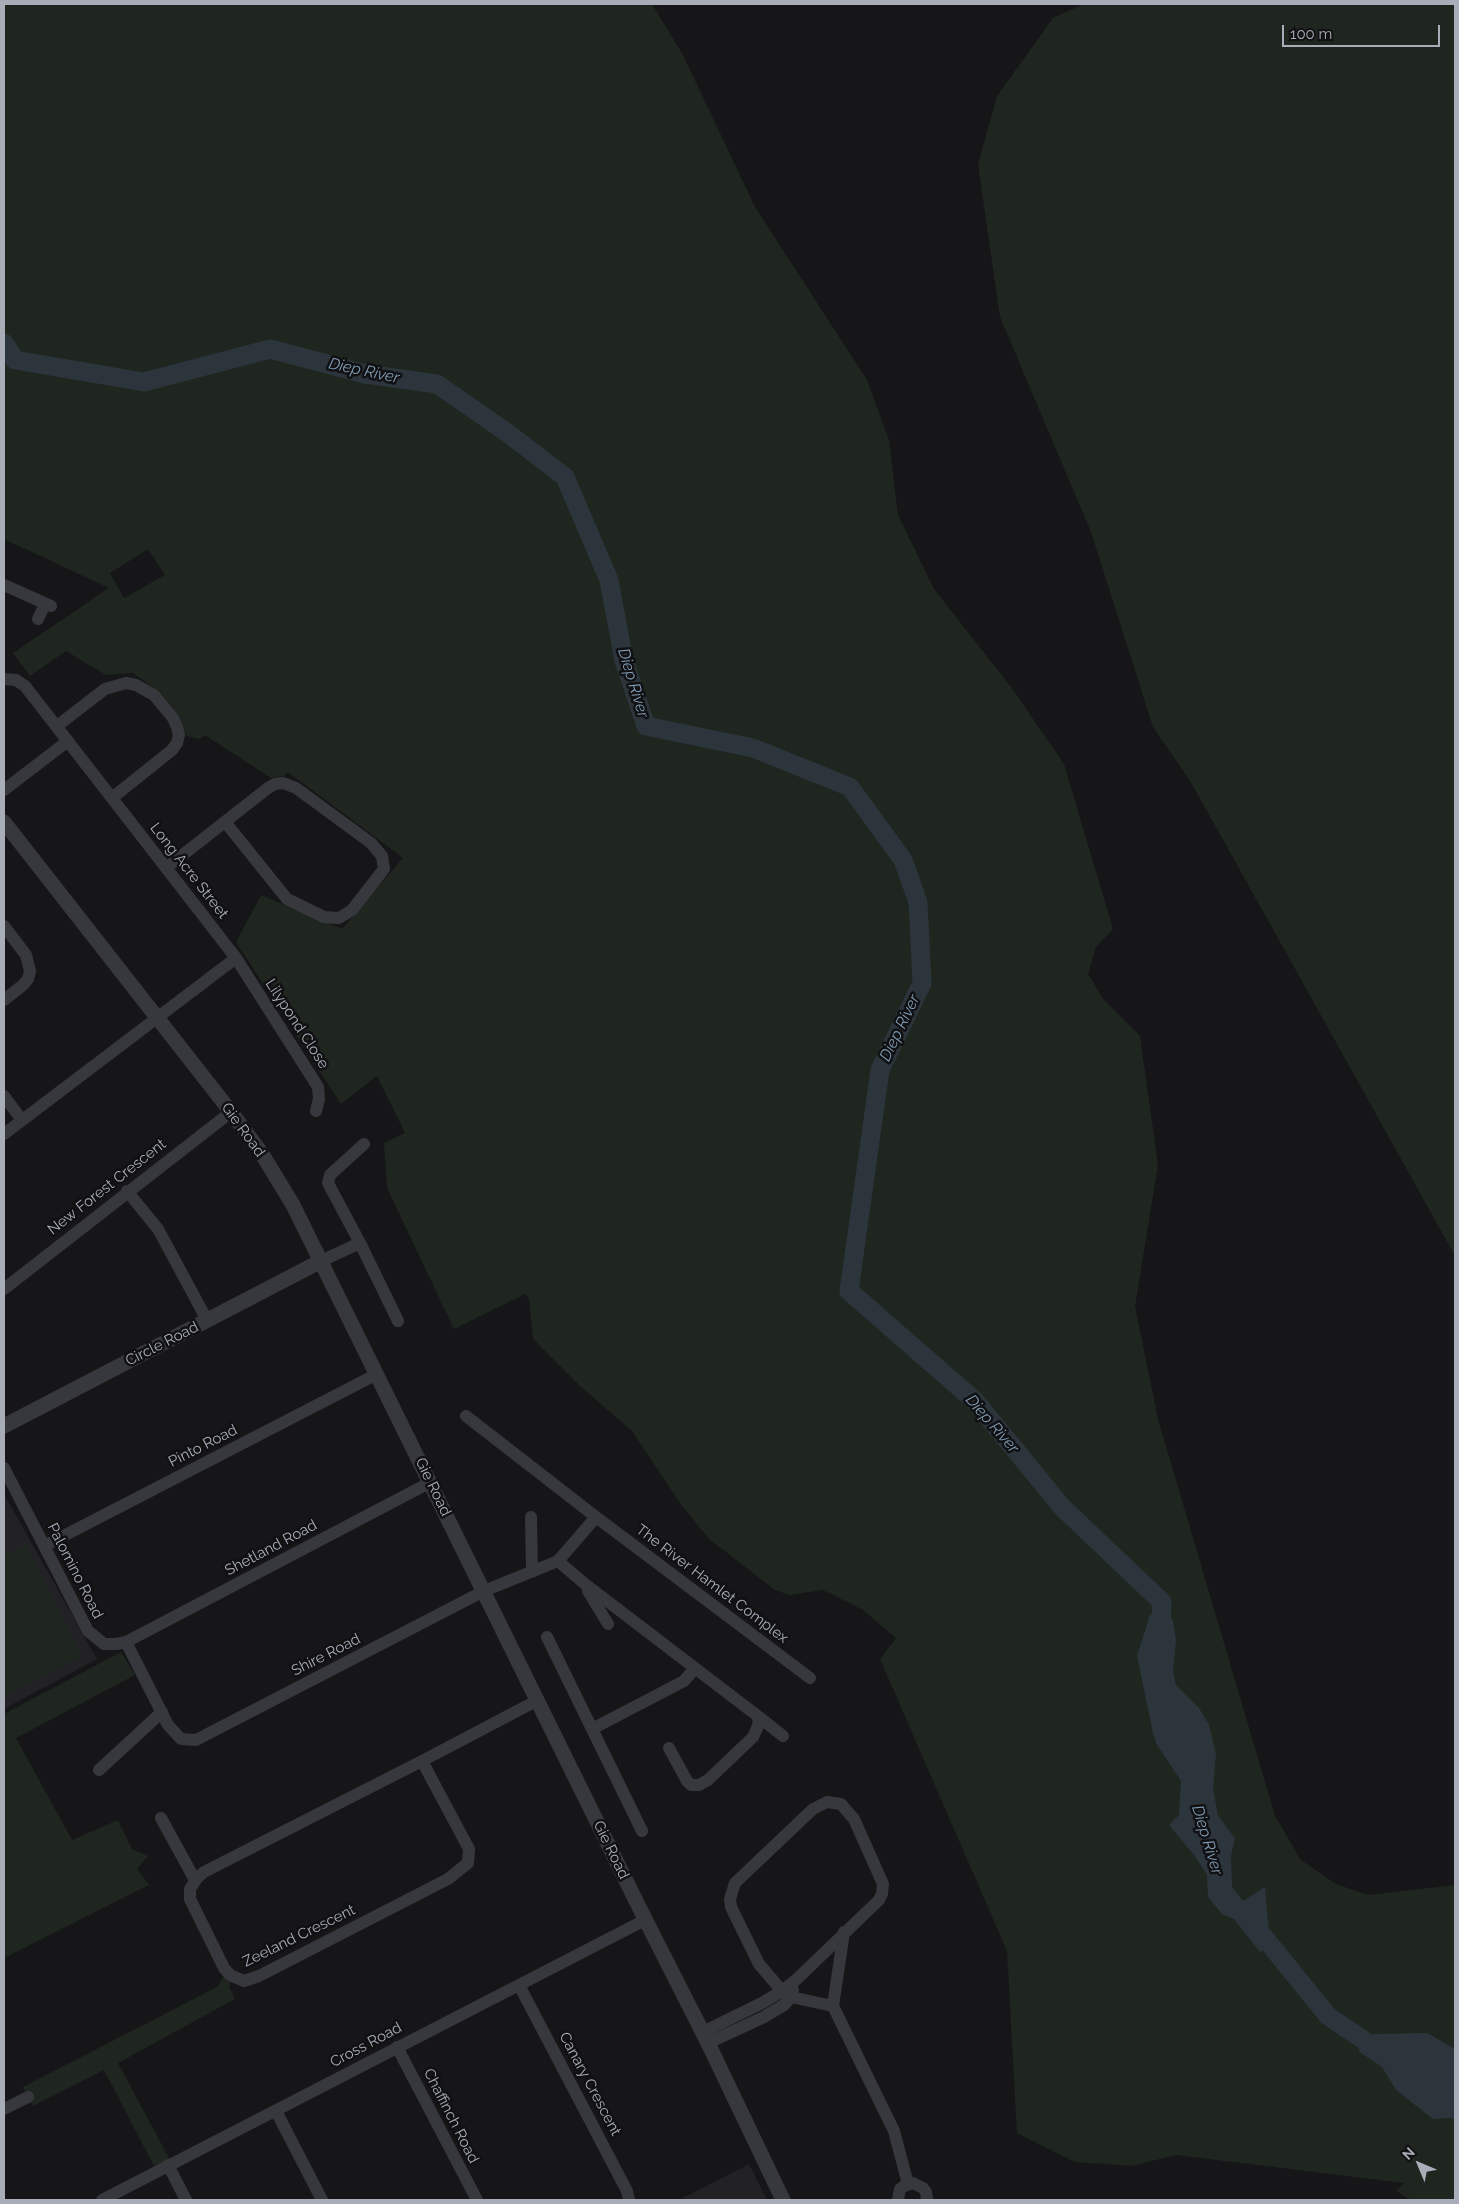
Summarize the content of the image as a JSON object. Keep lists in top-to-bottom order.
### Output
{
  "streets": {
    "street": [
      "Long Acre Street",
      "Lilypond Close",
      "Gie Road",
      "New Forest Crescent",
      "Circle Road",
      "Pinto Road",
      "Shetland Road",
      "Palomino Road",
      "The River Hamlet Complex",
      "Shire Road",
      "Zeeland Crescent",
      "Cross Road",
      "Canary Crescent",
      "Chaffinch Road"
    ]
  },
  "crossings": [
    ["Long Acre Street", "Lilypond Close"],
    ["Gie Road", "New Forest Crescent"],
    ["Gie Road", "Circle Road"],
    ["Gie Road", "Pinto Road"],
    ["Gie Road", "Shetland Road"],
    ["Gie Road", "Shire Road"],
    ["Gie Road", "Cross Road"],
    ["Pinto Road", "Palomino Road"],
    ["Shetland Road", "Palomino Road"],
    ["Cross Road", "Canary Crescent"],
    ["Cross Road", "Chaffinch Road"]
  ],
  "water": ["Diep River"],
  "scale_bar": "100 m",
  "north": "top left"
}
